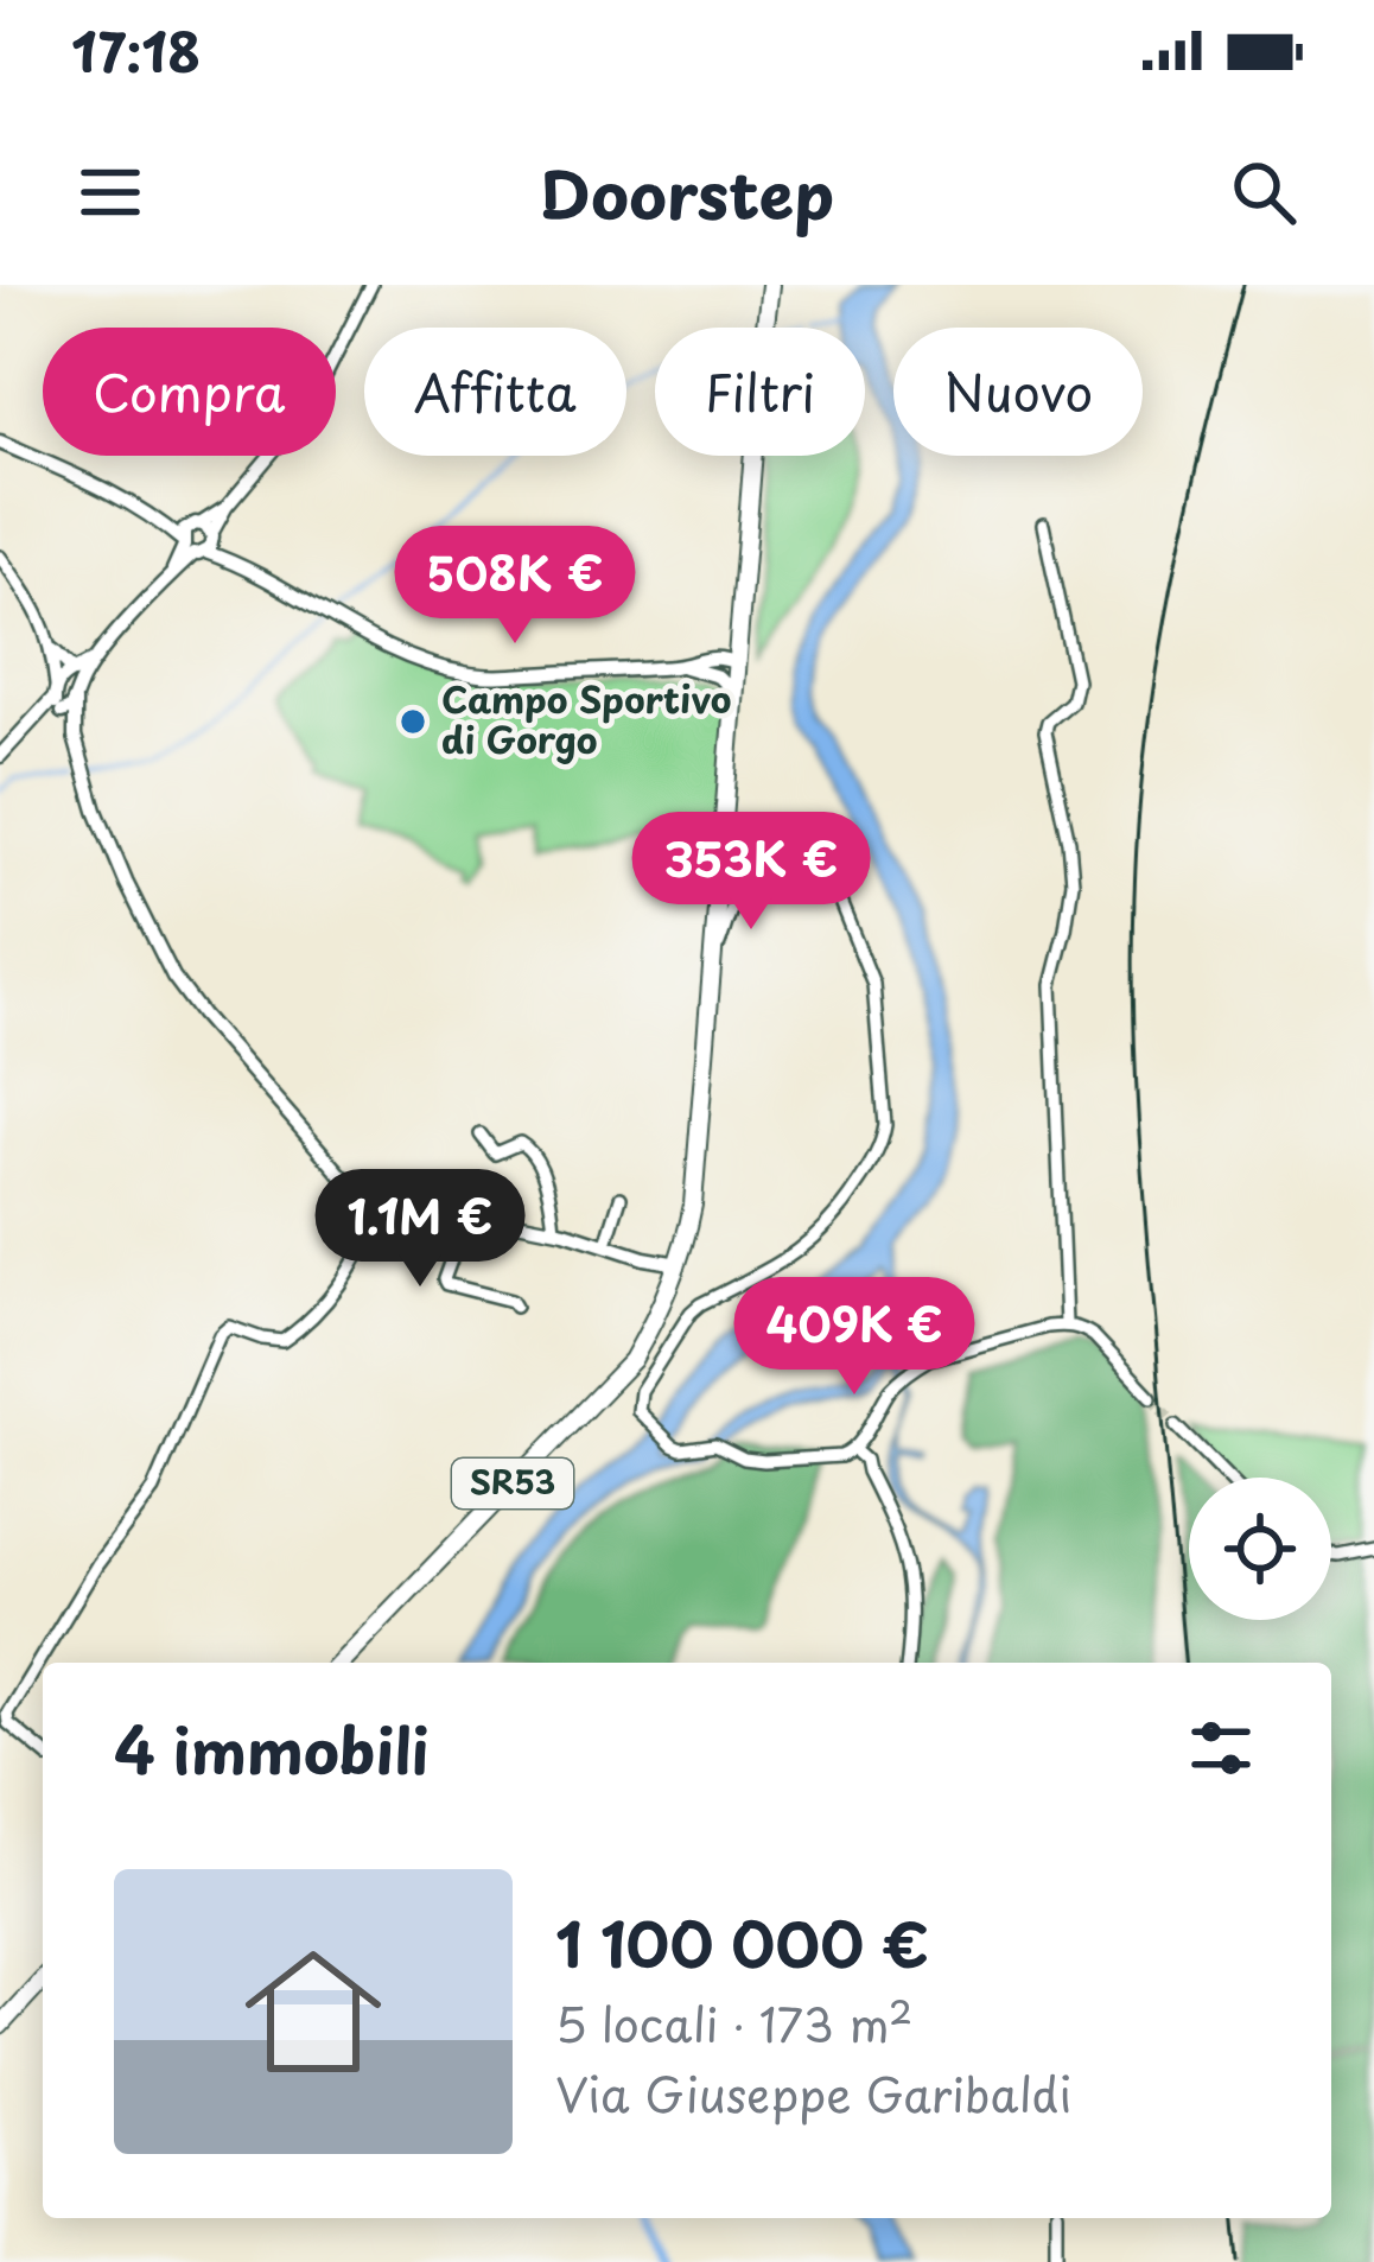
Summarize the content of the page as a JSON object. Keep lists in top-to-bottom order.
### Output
{
  "streets": {
    "main road": ["SR53"]
  },
  "places": ["Campo Sportivo di Gorgo"],
  "page": {
    "status": "17:18",
    "header": "Doorstep",
    "chip": [
      "Compra",
      "Affitta",
      "Filtri",
      "Nuovo"
    ],
    "price": [
      "508K €",
      "353K €",
      "1.1M €",
      "409K €"
    ],
    "heading": "4 immobili",
    "list": [
      {
        "name": "1 100 000 €",
        "note": "5 locali · 173 m² · Via Giuseppe Garibaldi"
      }
    ]
  }
}
